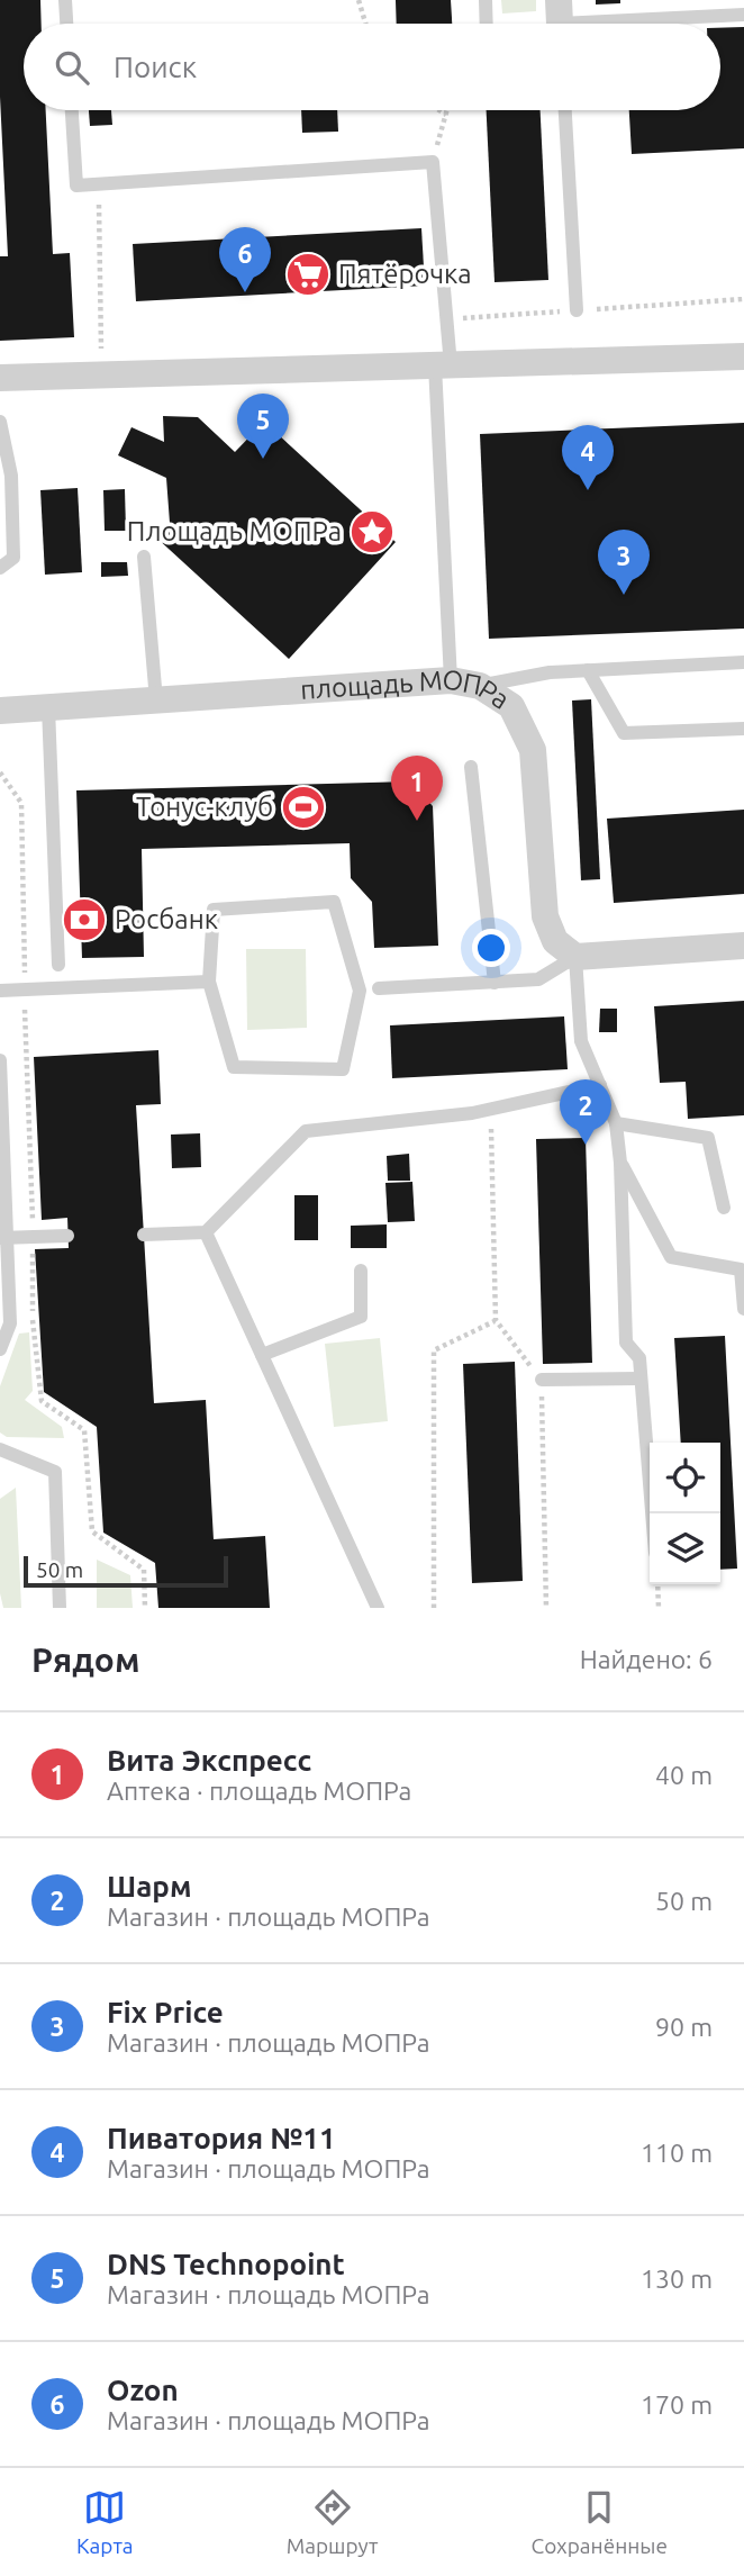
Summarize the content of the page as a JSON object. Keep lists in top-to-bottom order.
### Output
{
  "streets": {
    "street": ["площадь МОПРа"]
  },
  "places": {
    "supermarket": ["Пятёрочка"],
    "place": ["Площадь МОПРа"],
    "sports": ["Тонус-клуб"],
    "bank": ["Росбанк"]
  },
  "scale_bar": "50 m",
  "page": {
    "search": "Поиск",
    "pins": [
      "6",
      "5",
      "4",
      "3",
      "1",
      "2"
    ],
    "scale": "50 m",
    "heading": ["Рядом", "Найдено: 6"],
    "list": [
      {
        "mark": "1",
        "name": "Вита Экспресс",
        "note": "Аптека · площадь МОПРа",
        "value": "40 m"
      },
      {
        "mark": "2",
        "name": "Шарм",
        "note": "Магазин · площадь МОПРа",
        "value": "50 m"
      },
      {
        "mark": "3",
        "name": "Fix Price",
        "note": "Магазин · площадь МОПРа",
        "value": "90 m"
      },
      {
        "mark": "4",
        "name": "Пиватория №11",
        "note": "Магазин · площадь МОПРа",
        "value": "110 m"
      },
      {
        "mark": "5",
        "name": "DNS Technopoint",
        "note": "Магазин · площадь МОПРа",
        "value": "130 m"
      },
      {
        "mark": "6",
        "name": "Ozon",
        "note": "Магазин · площадь МОПРа",
        "value": "170 m"
      }
    ],
    "nav": ["Карта", "Маршрут", "Сохранённые"]
  }
}
